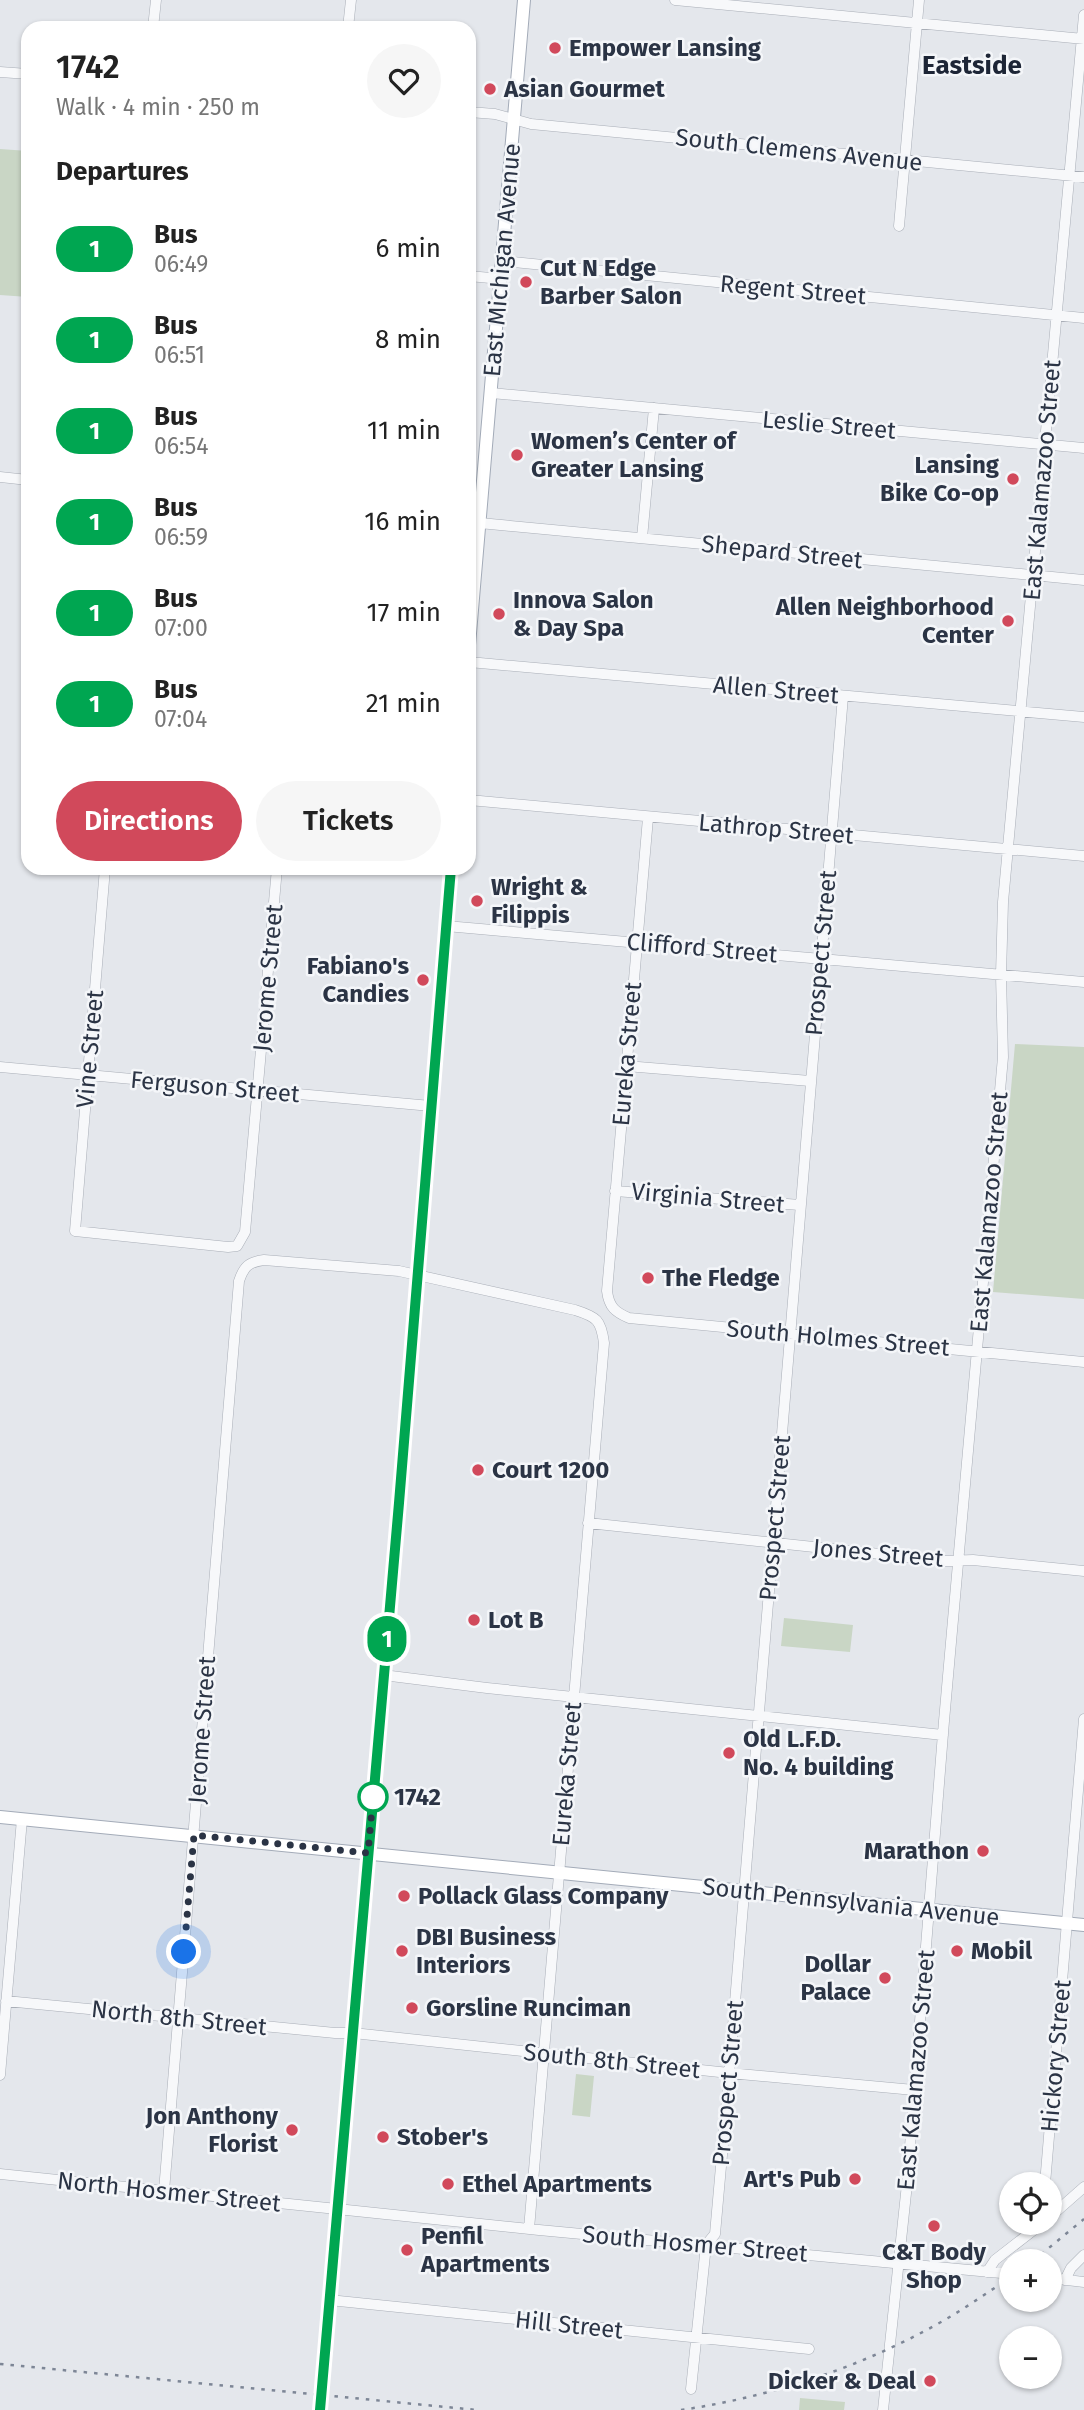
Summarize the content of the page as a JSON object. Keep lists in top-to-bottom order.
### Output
{
  "streets": {
    "main road": ["East Michigan Avenue", "South Pennsylvania Avenue"],
    "street": [
      "South Clemens Avenue",
      "Regent Street",
      "Leslie Street",
      "East Kalamazoo Street",
      "Shepard Street",
      "Allen Street",
      "Lathrop Street",
      "Clifford Street",
      "Prospect Street",
      "Jerome Street",
      "Vine Street",
      "Eureka Street",
      "Ferguson Street",
      "Virginia Street",
      "South Holmes Street",
      "Jones Street",
      "North 8th Street",
      "Hickory Street",
      "South 8th Street",
      "North Hosmer Street",
      "South Hosmer Street",
      "Hill Street"
    ]
  },
  "crossings": [
    ["South Clemens Avenue", "East Michigan Avenue"],
    ["South Clemens Avenue", "East Kalamazoo Street"],
    ["East Michigan Avenue", "Regent Street"],
    ["East Michigan Avenue", "Leslie Street"],
    ["Regent Street", "East Kalamazoo Street"],
    ["Leslie Street", "East Kalamazoo Street"],
    ["East Kalamazoo Street", "Shepard Street"],
    ["East Kalamazoo Street", "Allen Street"],
    ["East Kalamazoo Street", "Lathrop Street"],
    ["East Kalamazoo Street", "Clifford Street"],
    ["East Kalamazoo Street", "South Holmes Street"],
    ["East Kalamazoo Street", "Jones Street"],
    ["East Kalamazoo Street", "South Pennsylvania Avenue"],
    ["East Kalamazoo Street", "South 8th Street"],
    ["East Kalamazoo Street", "South Hosmer Street"],
    ["Allen Street", "Prospect Street"],
    ["Lathrop Street", "Prospect Street"],
    ["Lathrop Street", "Eureka Street"],
    ["Clifford Street", "Prospect Street"],
    ["Clifford Street", "Eureka Street"],
    ["Prospect Street", "Virginia Street"],
    ["Prospect Street", "South Holmes Street"],
    ["Prospect Street", "Jones Street"],
    ["Prospect Street", "South Pennsylvania Avenue"],
    ["Prospect Street", "South 8th Street"],
    ["Prospect Street", "South Hosmer Street"],
    ["Prospect Street", "Hill Street"],
    ["Jerome Street", "Vine Street"],
    ["Jerome Street", "Eureka Street"],
    ["Jerome Street", "Ferguson Street"],
    ["Jerome Street", "South Pennsylvania Avenue"],
    ["Jerome Street", "North 8th Street"],
    ["Jerome Street", "North Hosmer Street"],
    ["Vine Street", "Ferguson Street"],
    ["Eureka Street", "Virginia Street"],
    ["Eureka Street", "South Holmes Street"],
    ["Eureka Street", "Jones Street"],
    ["Eureka Street", "South Pennsylvania Avenue"],
    ["Eureka Street", "South 8th Street"],
    ["Eureka Street", "South Hosmer Street"],
    ["South Pennsylvania Avenue", "Hickory Street"],
    ["North 8th Street", "South 8th Street"],
    ["North Hosmer Street", "South Hosmer Street"]
  ],
  "districts": ["Eastside"],
  "places": [
    "Empower Lansing",
    "Asian Gourmet",
    "Cut N Edge Barber Salon",
    "Women’s Center of Greater Lansing",
    "Lansing Bike Co-op",
    "Innova Salon & Day Spa",
    "Allen Neighborhood Center",
    "Wright & Filippis",
    "Fabiano's Candies",
    "The Fledge",
    "Court 1200",
    "Lot B",
    "Old L.F.D. No. 4 building",
    "1742",
    "Marathon",
    "Pollack Glass Company",
    "DBI Business Interiors",
    "Mobil",
    "Dollar Palace",
    "Gorsline Runciman",
    "Jon Anthony Florist",
    "Stober's",
    "Art's Pub",
    "Ethel Apartments",
    "C&T Body Shop",
    "Penfil Apartments",
    "Dicker & Deal"
  ],
  "lines": ["bus line 1"],
  "page": {
    "on_map": "1",
    "heading": [
      ["1742", "Walk · 4 min · 250 m"],
      "Departures"
    ],
    "list": [
      {
        "mark": "1",
        "name": "Bus",
        "note": "06:49",
        "value": "6 min"
      },
      {
        "mark": "1",
        "name": "Bus",
        "note": "06:51",
        "value": "8 min"
      },
      {
        "mark": "1",
        "name": "Bus",
        "note": "06:54",
        "value": "11 min"
      },
      {
        "mark": "1",
        "name": "Bus",
        "note": "06:59",
        "value": "16 min"
      },
      {
        "mark": "1",
        "name": "Bus",
        "note": "07:00",
        "value": "17 min"
      },
      {
        "mark": "1",
        "name": "Bus",
        "note": "07:04",
        "value": "21 min"
      }
    ],
    "buttons": ["Directions", "Tickets"],
    "map_buttons": ["+", "−"]
  }
}
